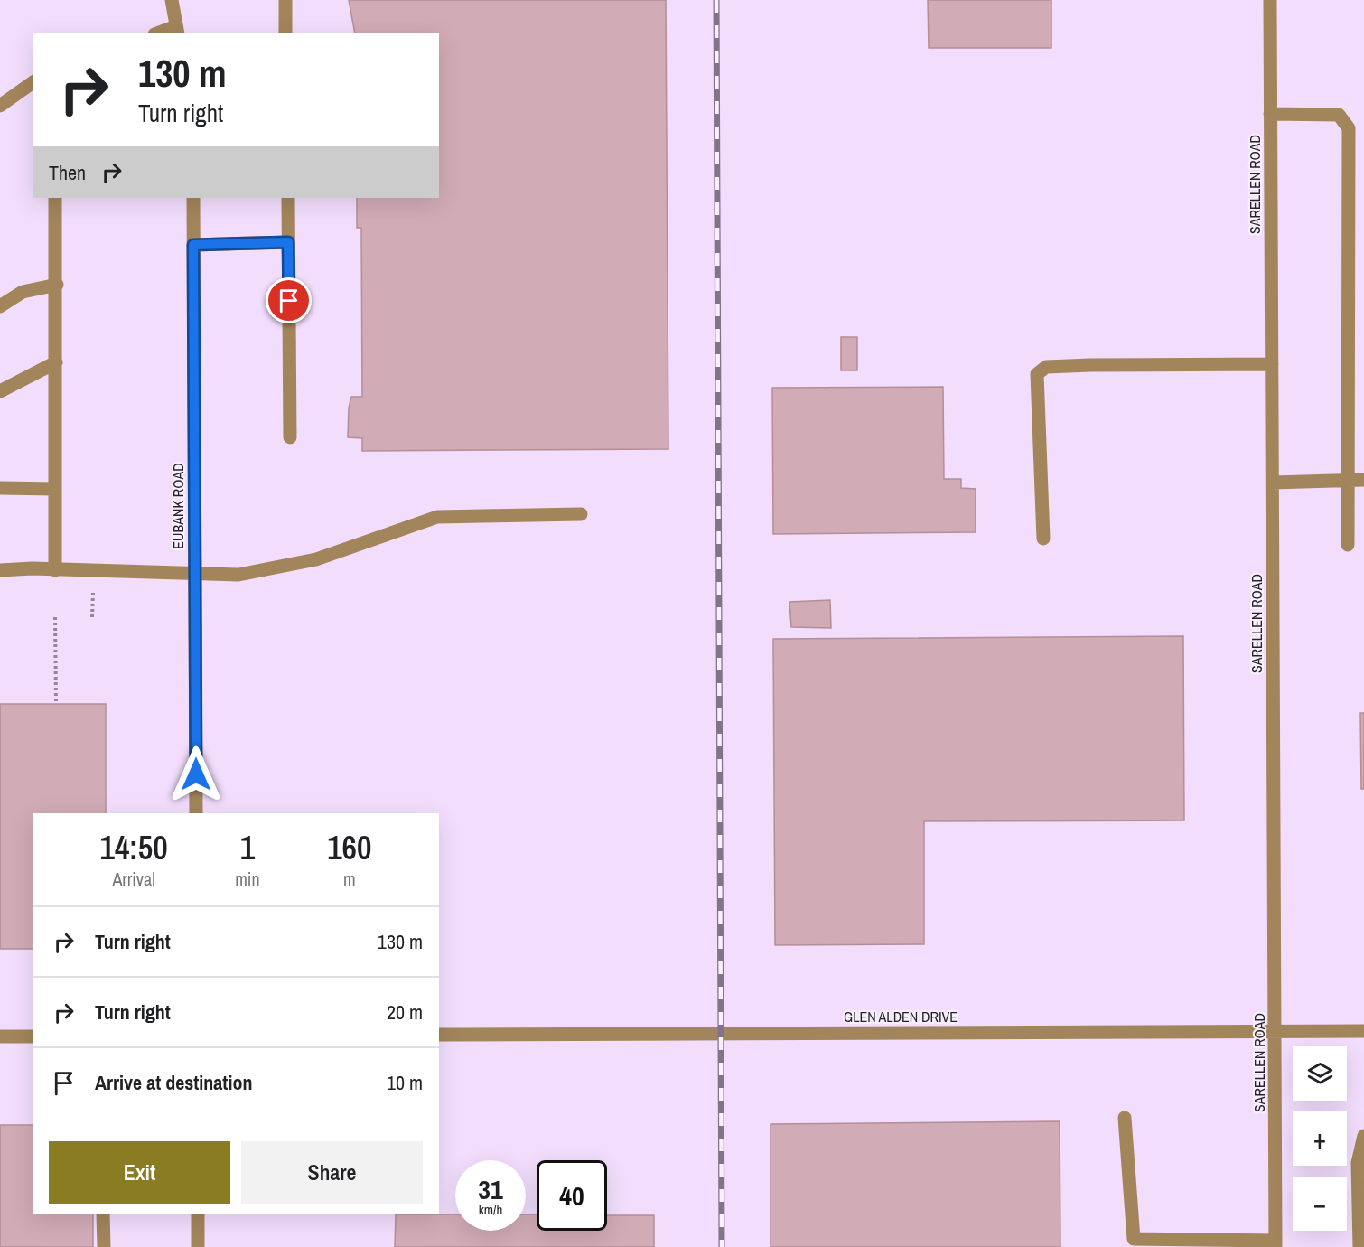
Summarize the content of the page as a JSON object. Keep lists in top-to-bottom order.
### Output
{
  "streets": {
    "street": ["SARELLEN ROAD", "EUBANK ROAD", "GLEN ALDEN DRIVE"]
  },
  "crossings": [
    ["SARELLEN ROAD", "GLEN ALDEN DRIVE"]
  ],
  "page": {
    "turn": ["130 m", "Turn right"],
    "then": "Then",
    "eta": [
      "14:50",
      "Arrival",
      "1",
      "min",
      "160",
      "m"
    ],
    "list": [
      {
        "name": "Turn right",
        "value": "130 m"
      },
      {
        "name": "Turn right",
        "value": "20 m"
      },
      {
        "name": "Arrive at destination",
        "value": "10 m"
      }
    ],
    "map_buttons": ["+", "−"],
    "buttons": ["Exit", "Share"],
    "speed": "31 km/h",
    "limit": "40"
  }
}
